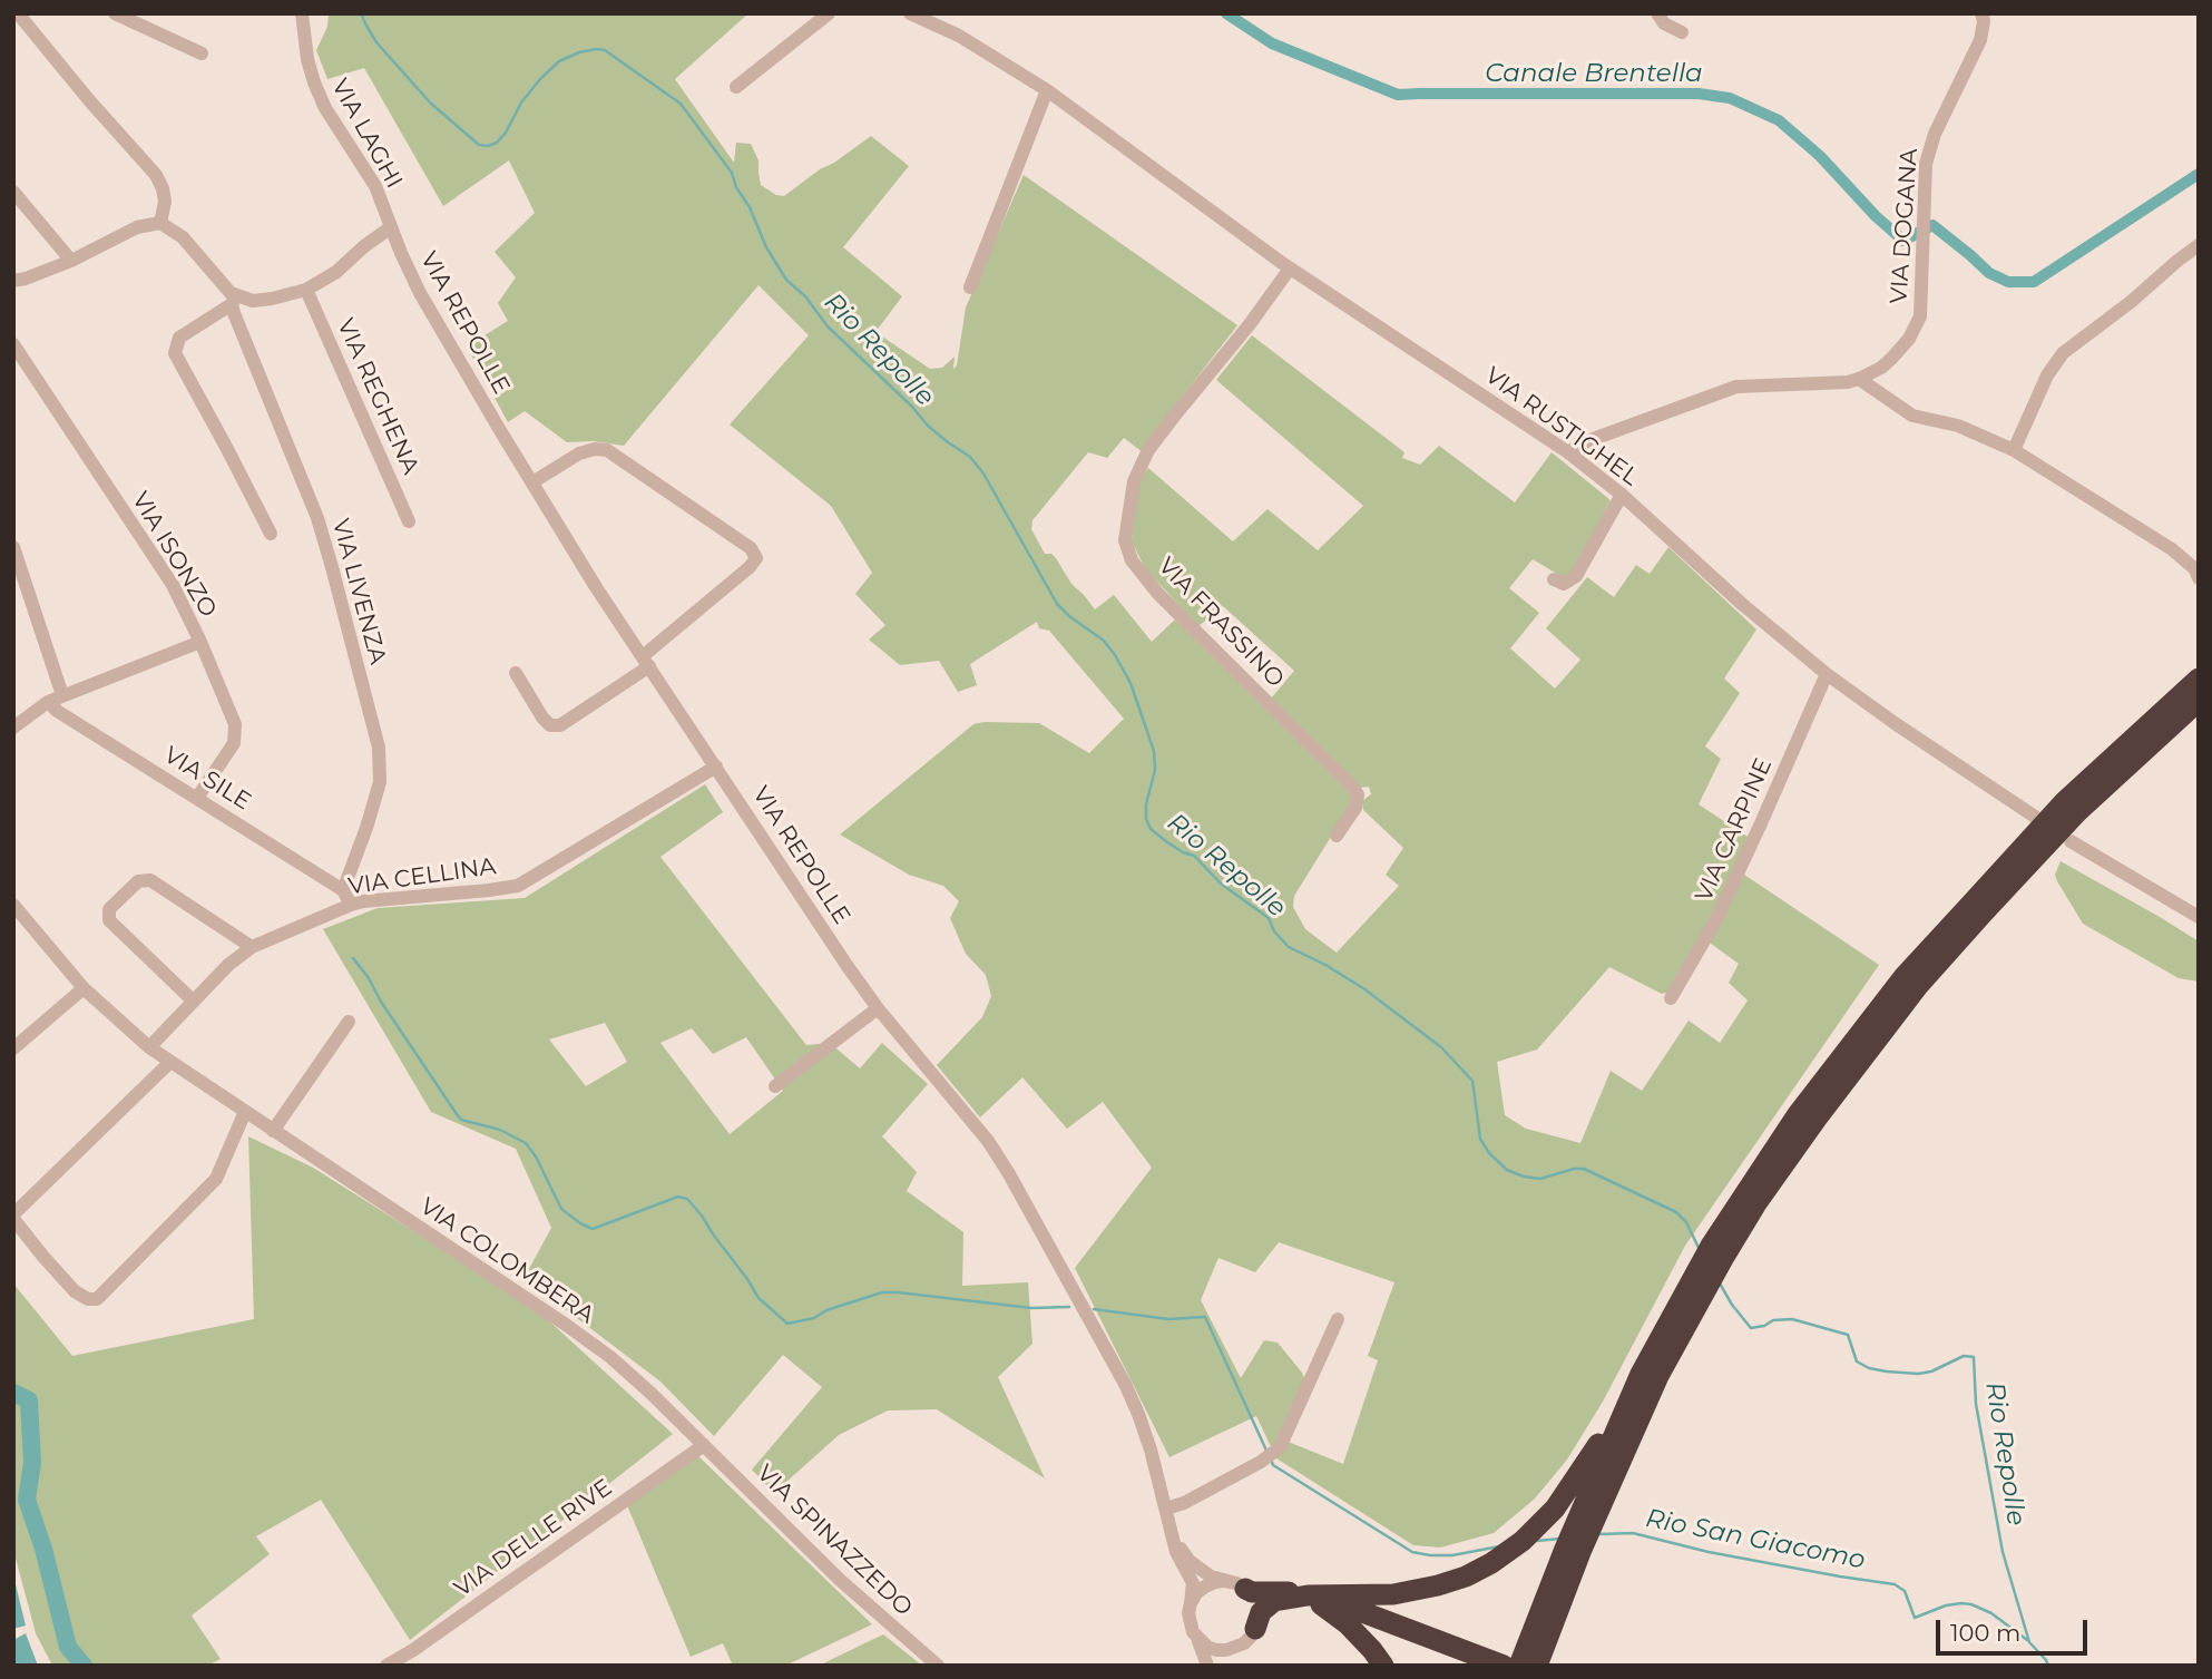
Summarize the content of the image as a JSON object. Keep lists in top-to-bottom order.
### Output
{
  "streets": {
    "street": [
      "VIA LAGHI",
      "VIA DOGANA",
      "VIA REPOLLE",
      "VIA REGHENA",
      "VIA RUSTIGHEL",
      "VIA ISONZO",
      "VIA LIVENZA",
      "VIA FRASSINO",
      "VIA SILE",
      "VIA CARPINE",
      "VIA CELLINA",
      "VIA COLOMBERA",
      "VIA DELLE RIVE",
      "VIA SPINAZZEDO"
    ]
  },
  "crossings": [
    ["VIA LAGHI", "VIA REPOLLE"],
    ["VIA REPOLLE", "VIA CELLINA"],
    ["VIA RUSTIGHEL", "VIA FRASSINO"],
    ["VIA RUSTIGHEL", "VIA CARPINE"],
    ["VIA ISONZO", "VIA SILE"],
    ["VIA LIVENZA", "VIA SILE"],
    ["VIA CELLINA", "VIA COLOMBERA"],
    ["VIA COLOMBERA", "VIA DELLE RIVE"],
    ["VIA COLOMBERA", "VIA SPINAZZEDO"],
    ["VIA DELLE RIVE", "VIA SPINAZZEDO"]
  ],
  "water": ["Canale Brentella", "Rio Repolle", "Rio San Giacomo"],
  "scale_bar": "100 m"
}
